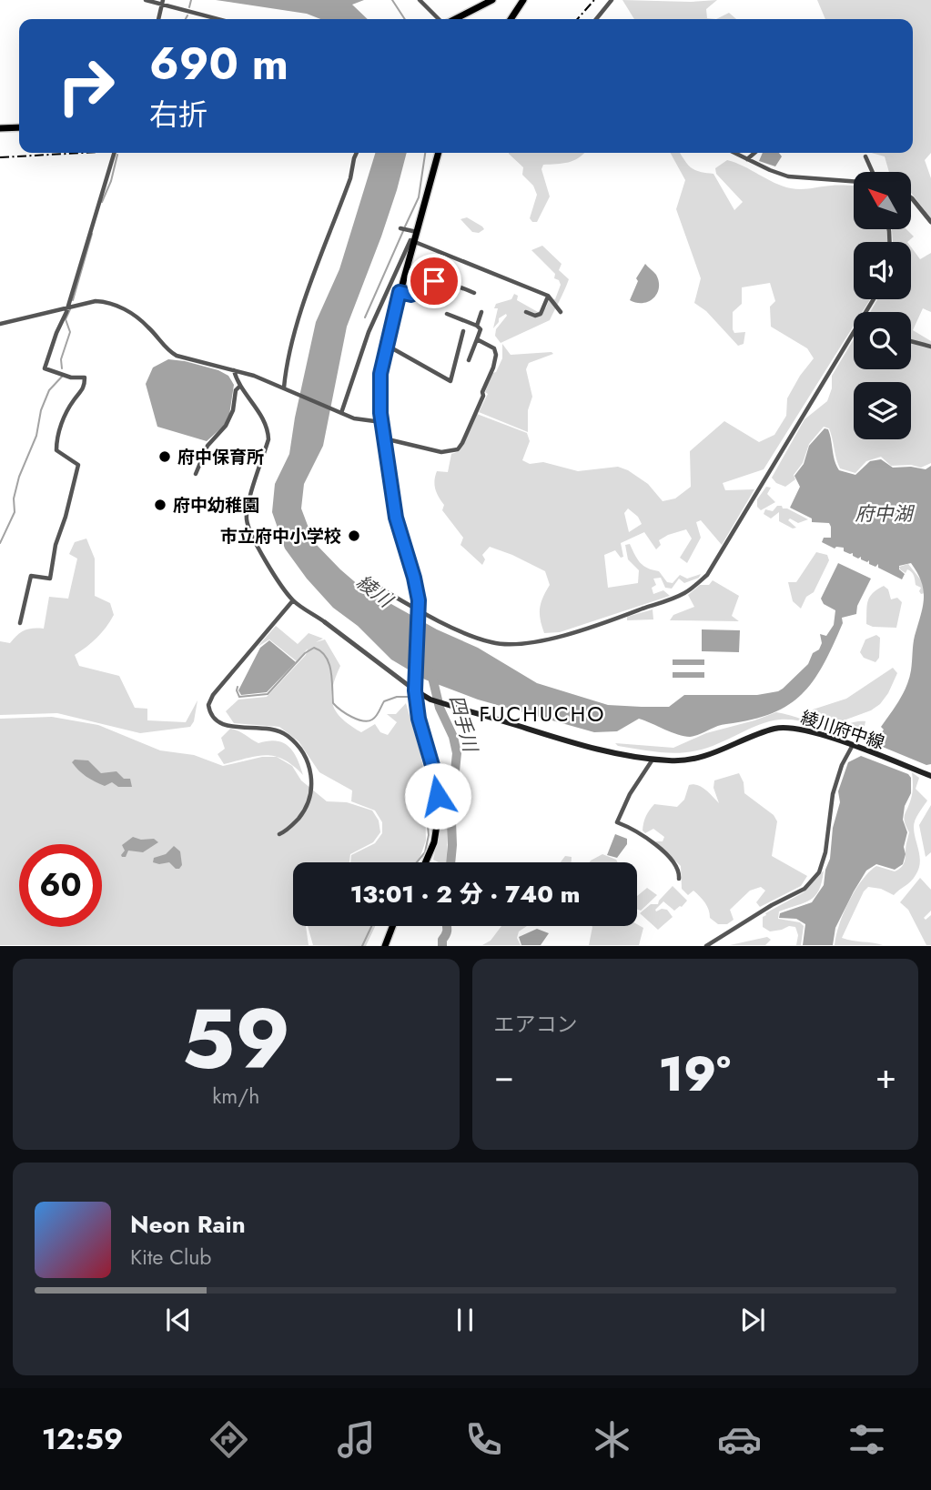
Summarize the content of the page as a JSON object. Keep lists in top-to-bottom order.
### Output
{
  "streets": {
    "main road": ["綾川府中線"]
  },
  "districts": ["FUCHUCHO"],
  "water": ["府中湖", "綾川", "四手川"],
  "places": ["府中保育所", "府中幼稚園", "市立府中小学校"],
  "north": "top left",
  "page": {
    "turn": ["690 m", "右折"],
    "limit": "60",
    "trip": "13:01 · 2 分 · 740 m",
    "tile": [
      ["59", "km/h"],
      "エアコン"
    ],
    "heat": ["−", "19°", "+"],
    "song": ["Neon Rain", "Kite Club"],
    "tabs": "12:59"
  }
}
